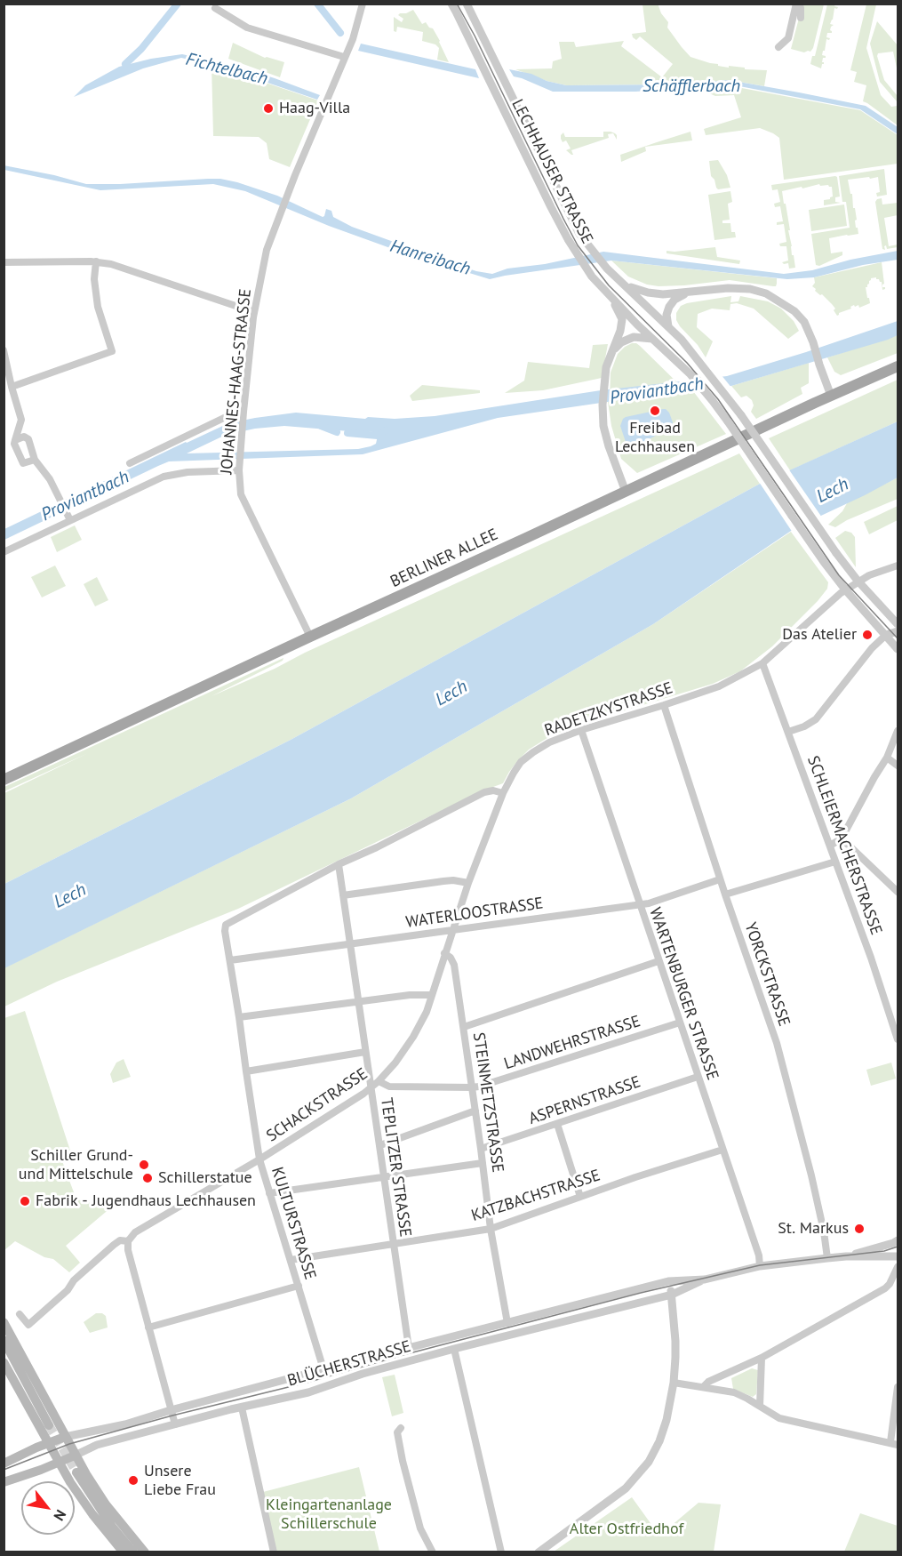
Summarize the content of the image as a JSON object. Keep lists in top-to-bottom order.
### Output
{
  "streets": {
    "main road": ["BERLINER ALLEE", "BLÜCHERSTRASSE"],
    "street": [
      "LECHHAUSER STRASSE",
      "JOHANNES-HAAG-STRASSE",
      "RADETZKYSTRASSE",
      "SCHLEIERMACHERSTRASSE",
      "WATERLOOSTRASSE",
      "YORCKSTRASSE",
      "WARTENBURGER STRASSE",
      "LANDWEHRSTRASSE",
      "ASPERNSTRASSE",
      "STEINMETZSTRASSE",
      "SCHACKSTRASSE",
      "TEPLITZER STRASSE",
      "KATZBACHSTRASSE",
      "KULTURSTRASSE"
    ]
  },
  "crossings": [
    ["LECHHAUSER STRASSE", "RADETZKYSTRASSE"],
    ["JOHANNES-HAAG-STRASSE", "BERLINER ALLEE"],
    ["RADETZKYSTRASSE", "SCHLEIERMACHERSTRASSE"],
    ["RADETZKYSTRASSE", "YORCKSTRASSE"],
    ["RADETZKYSTRASSE", "WARTENBURGER STRASSE"],
    ["RADETZKYSTRASSE", "SCHACKSTRASSE"],
    ["WATERLOOSTRASSE", "YORCKSTRASSE"],
    ["WATERLOOSTRASSE", "WARTENBURGER STRASSE"],
    ["WATERLOOSTRASSE", "SCHACKSTRASSE"],
    ["WATERLOOSTRASSE", "TEPLITZER STRASSE"],
    ["WATERLOOSTRASSE", "KULTURSTRASSE"],
    ["YORCKSTRASSE", "BLÜCHERSTRASSE"],
    ["WARTENBURGER STRASSE", "LANDWEHRSTRASSE"],
    ["WARTENBURGER STRASSE", "ASPERNSTRASSE"],
    ["WARTENBURGER STRASSE", "KATZBACHSTRASSE"],
    ["WARTENBURGER STRASSE", "BLÜCHERSTRASSE"],
    ["LANDWEHRSTRASSE", "STEINMETZSTRASSE"],
    ["LANDWEHRSTRASSE", "SCHACKSTRASSE"],
    ["ASPERNSTRASSE", "STEINMETZSTRASSE"],
    ["STEINMETZSTRASSE", "SCHACKSTRASSE"],
    ["STEINMETZSTRASSE", "KATZBACHSTRASSE"],
    ["STEINMETZSTRASSE", "BLÜCHERSTRASSE"],
    ["SCHACKSTRASSE", "TEPLITZER STRASSE"],
    ["SCHACKSTRASSE", "KULTURSTRASSE"],
    ["TEPLITZER STRASSE", "KATZBACHSTRASSE"],
    ["TEPLITZER STRASSE", "KULTURSTRASSE"],
    ["TEPLITZER STRASSE", "BLÜCHERSTRASSE"],
    ["KATZBACHSTRASSE", "KULTURSTRASSE"],
    ["KULTURSTRASSE", "BLÜCHERSTRASSE"]
  ],
  "water": [
    "Fichtelbach",
    "Schäfflerbach",
    "Hanreibach",
    "Proviantbach",
    "Lech"
  ],
  "parks": ["Kleingartenanlage Schillerschule", "Alter Ostfriedhof"],
  "places": [
    "Haag-Villa",
    "Freibad Lechhausen",
    "Das Atelier",
    "Schiller Grund- und Mittelschule",
    "Schillerstatue",
    "Fabrik - Jugendhaus Lechhausen",
    "St. Markus",
    "Unsere Liebe Frau"
  ],
  "north": "bottom right"
}
